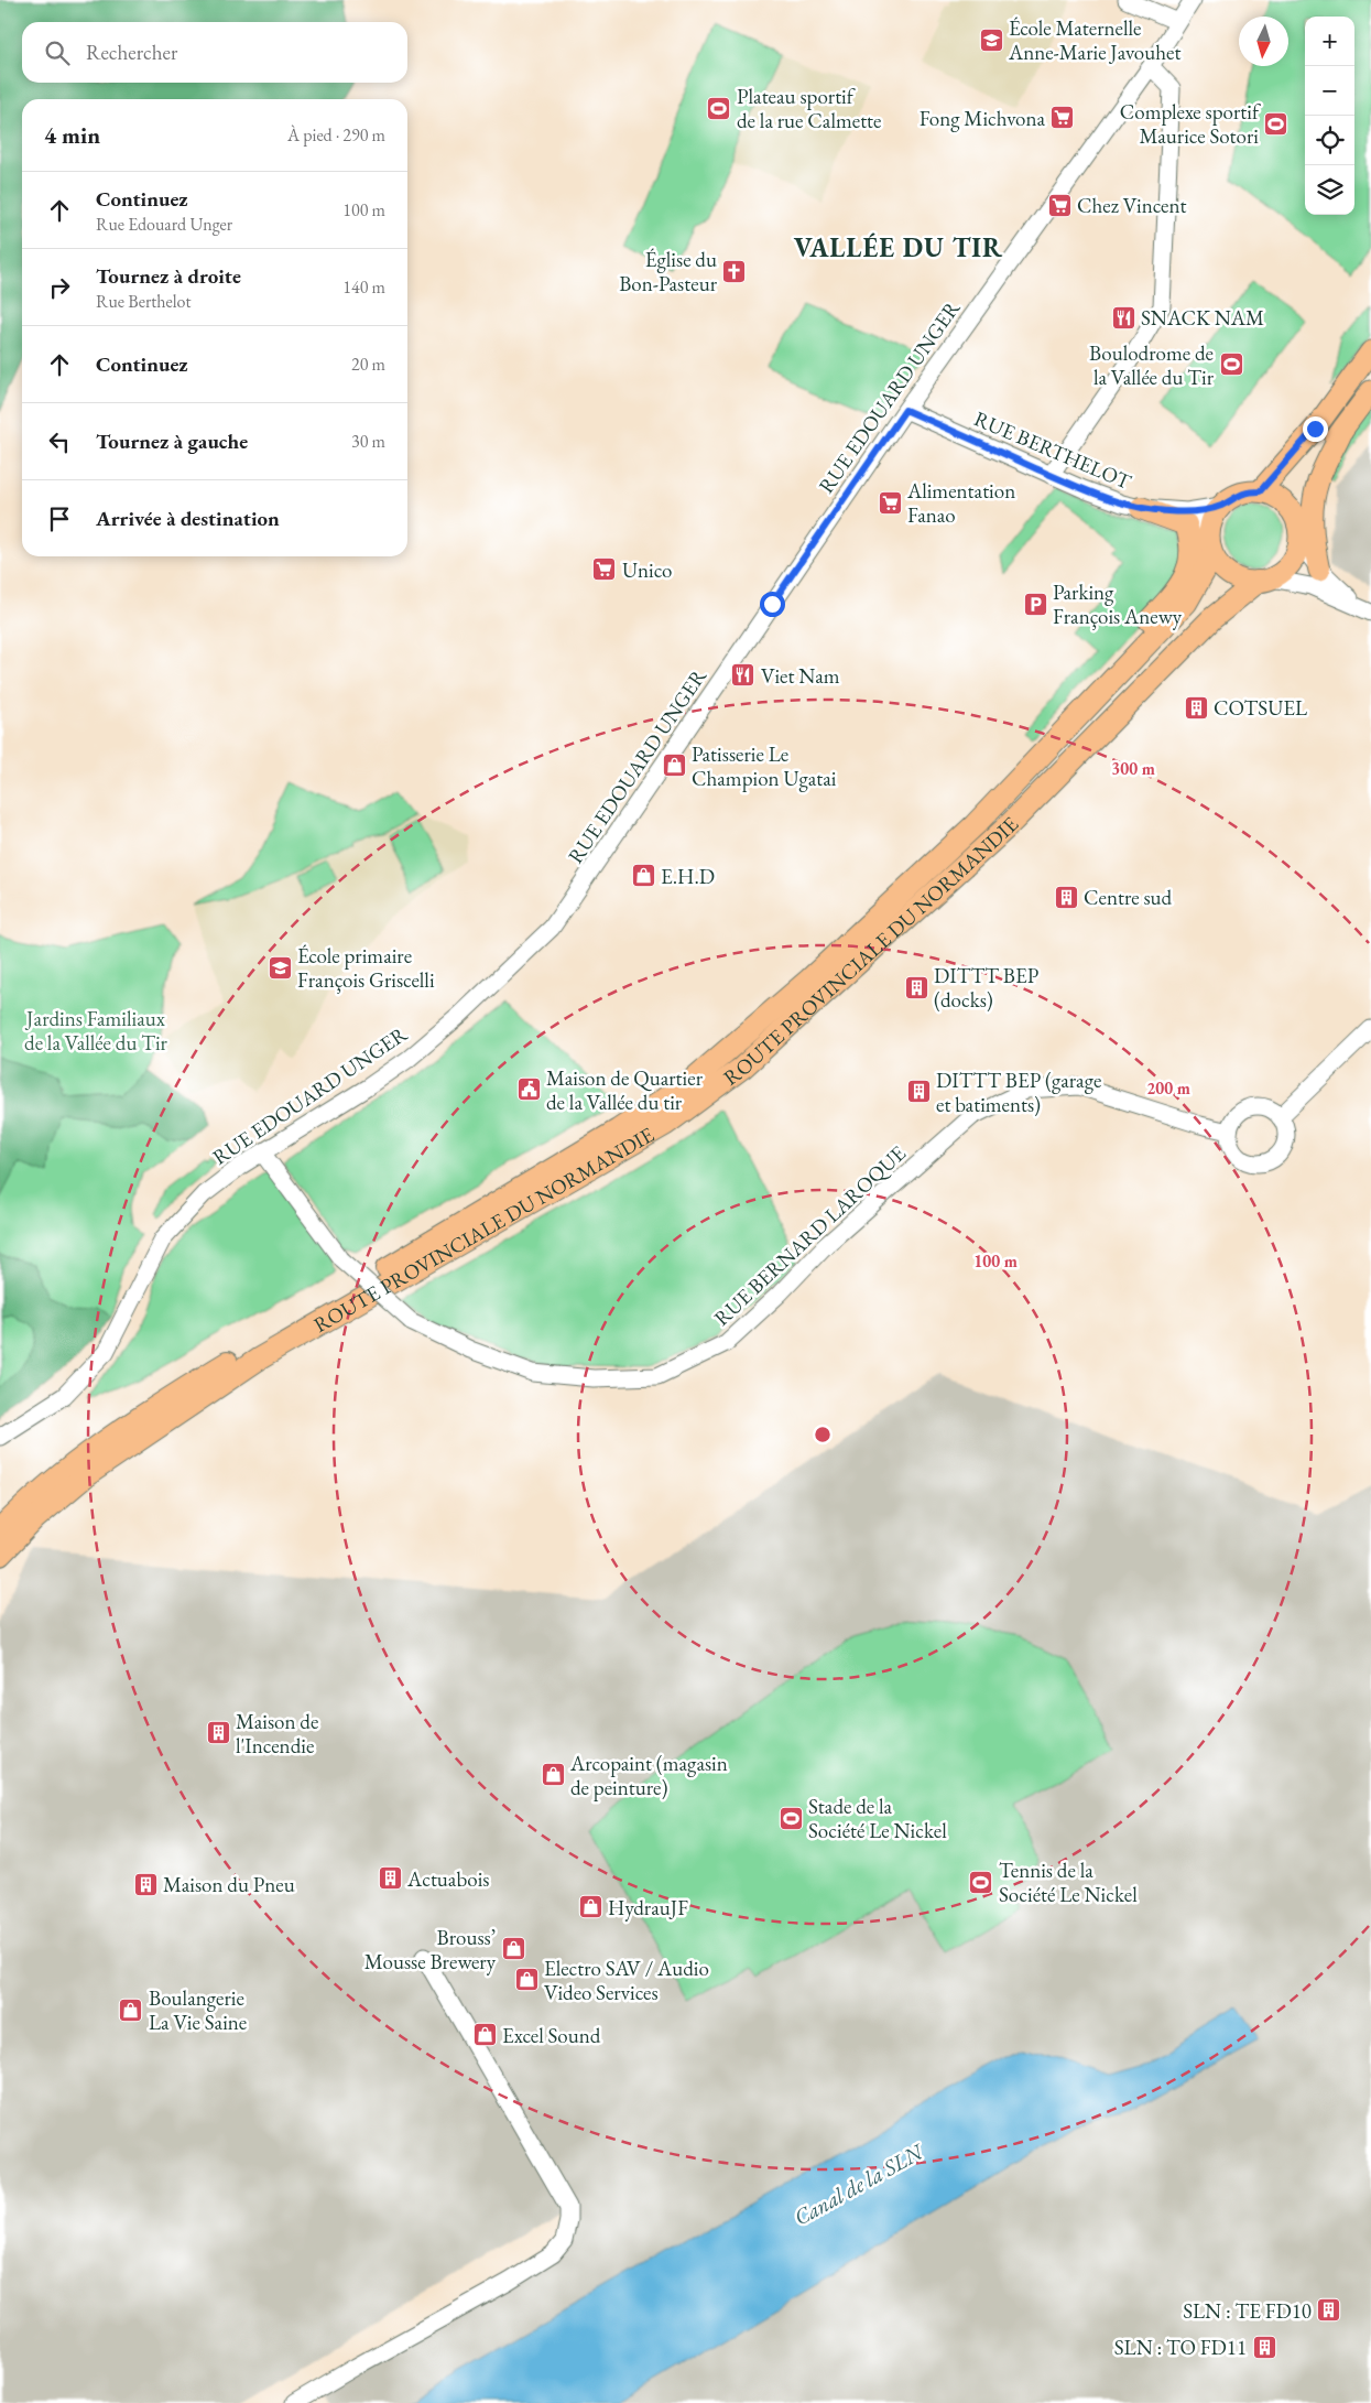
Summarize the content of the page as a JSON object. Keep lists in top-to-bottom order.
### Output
{
  "streets": {
    "highway": ["ROUTE PROVINCIALE DU NORMANDIE"],
    "street": ["RUE EDOUARD UNGER", "RUE BERTHELOT", "RUE BERNARD LAROQUE"]
  },
  "crossings": [
    ["RUE EDOUARD UNGER", "RUE BERTHELOT"],
    ["RUE EDOUARD UNGER", "RUE BERNARD LAROQUE"],
    ["RUE BERTHELOT", "ROUTE PROVINCIALE DU NORMANDIE"]
  ],
  "districts": ["VALLÉE DU TIR"],
  "water": ["Canal de la SLN"],
  "parks": ["Jardins Familiaux de la Vallée du Tir"],
  "places": {
    "school or university": ["École Maternelle Anne-Marie Javouhet", "École primaire François Griscelli"],
    "sports": [
      "Plateau sportif de la rue Calmette",
      "Complexe sportif Maurice Sotori",
      "Boulodrome de la Vallée du Tir",
      "Stade de la Société Le Nickel",
      "Tennis de la Société Le Nickel"
    ],
    "supermarket": [
      "Fong Michvona",
      "Chez Vincent",
      "Alimentation Fanao",
      "Unico"
    ],
    "church": ["Église du Bon-Pasteur"],
    "restaurant": ["SNACK NAM", "Viet Nam"],
    "parking": ["Parking François Anewy"],
    "building": [
      "COTSUEL",
      "Centre sud",
      "DITTT BEP (docks)",
      "DITTT BEP (garage et batiments)",
      "Maison de l'Incendie",
      "Actuabois",
      "Maison du Pneu",
      "SLN : TE FD10",
      "SLN : TO FD11"
    ],
    "shop": [
      "Patisserie Le Champion Ugatai",
      "E.H.D",
      "Arcopaint (magasin de peinture)",
      "HydrauJF",
      "Brouss’ Mousse Brewery",
      "Electro SAV / Audio Video Services",
      "Boulangerie La Vie Saine",
      "Excel Sound"
    ],
    "public building": ["Maison de Quartier de la Vallée du tir"]
  },
  "north": "bottom",
  "page": {
    "map_buttons": ["+", "−"],
    "search": "Rechercher",
    "heading": ["4 min", "À pied · 290 m"],
    "list": [
      ["Continuez", "Rue Edouard Unger", "100 m"],
      ["Tournez à droite", "Rue Berthelot", "140 m"],
      ["Continuez", "20 m"],
      ["Tournez à gauche", "30 m"],
      "Arrivée à destination"
    ]
  },
  "rings": ["300 m", "200 m", "100 m"]
}
